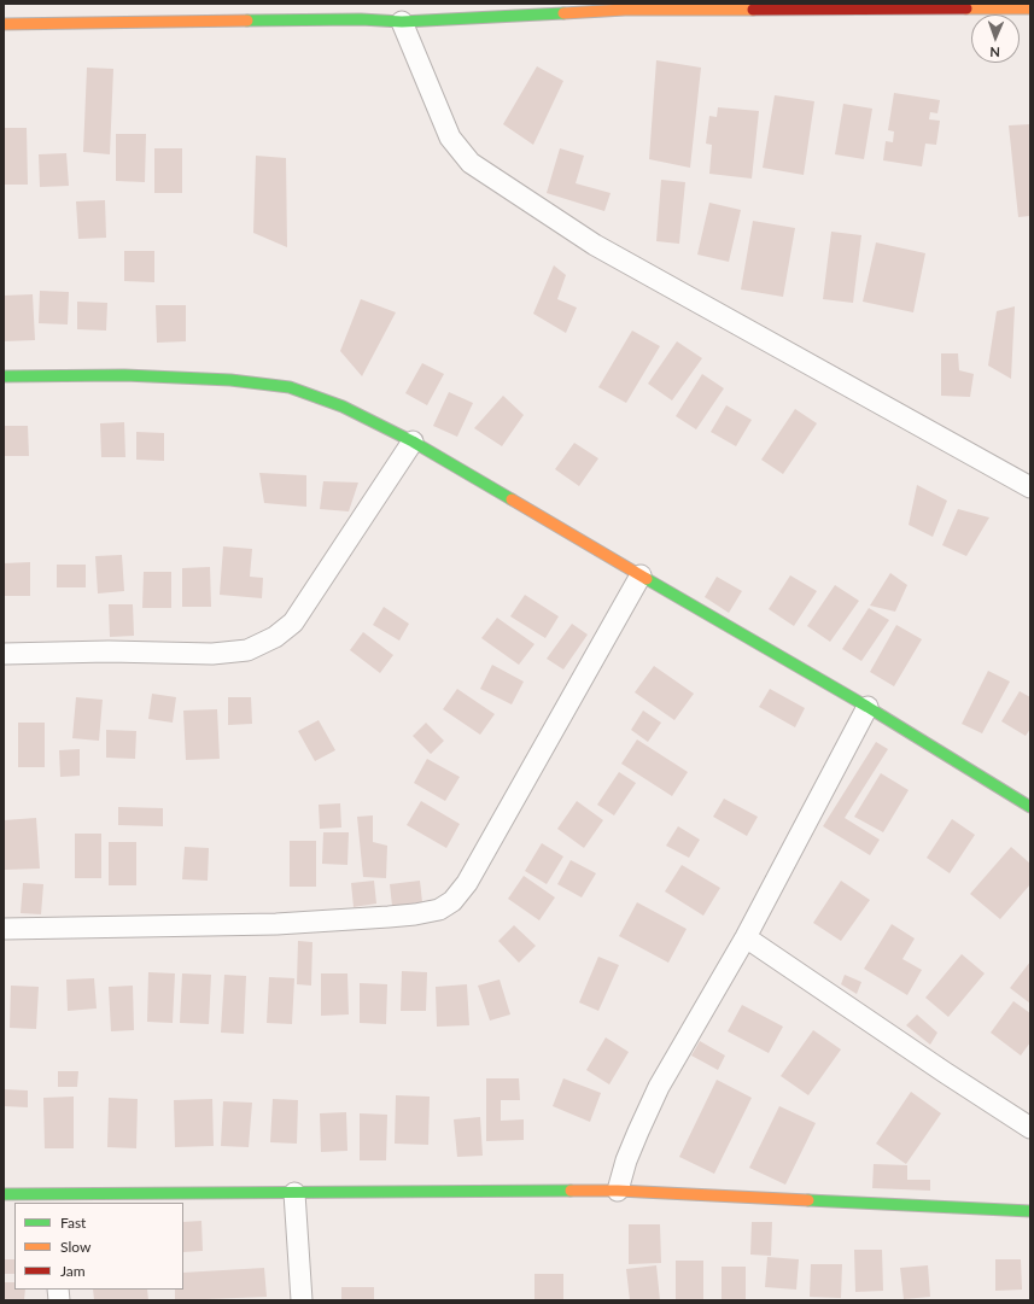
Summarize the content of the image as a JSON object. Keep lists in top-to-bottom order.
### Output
{
  "legend": ["Fast", "Slow", "Jam"],
  "north": "bottom"
}
